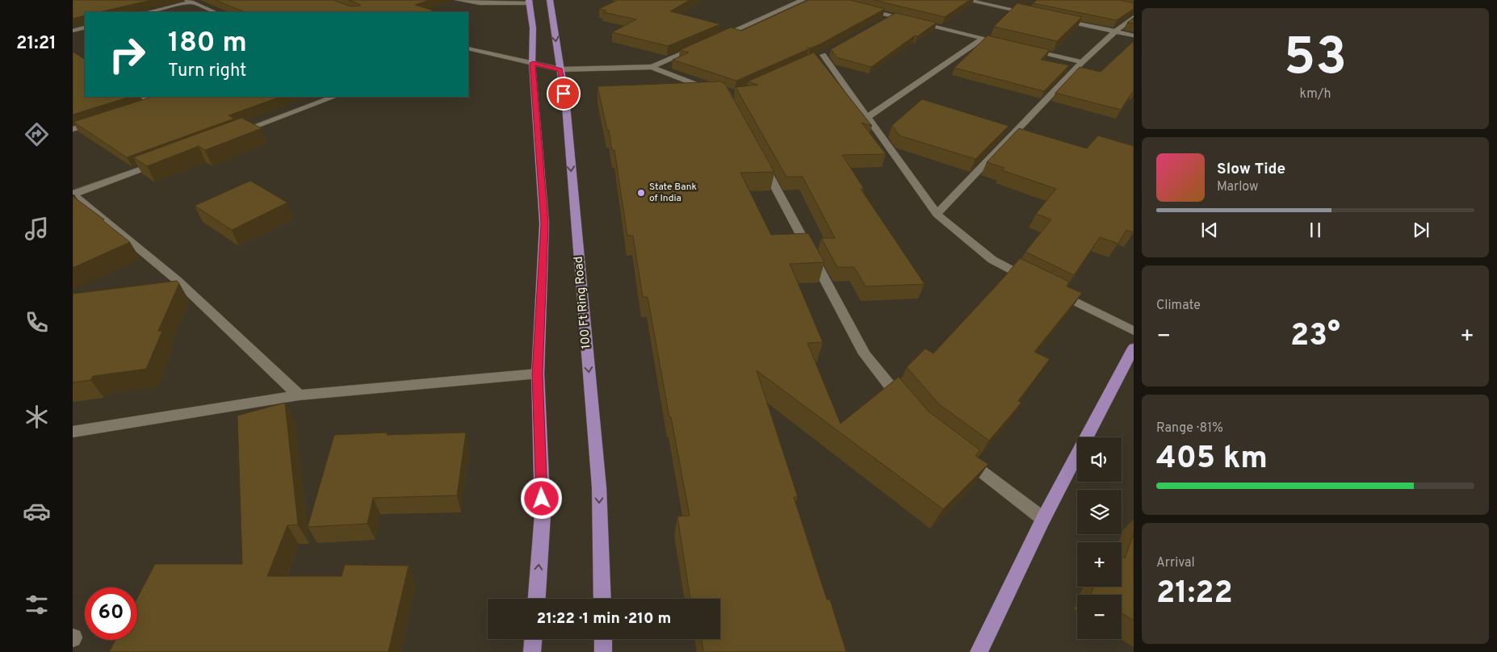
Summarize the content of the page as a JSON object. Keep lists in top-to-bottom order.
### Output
{
  "streets": {
    "main road": ["100 Ft Ring Road"]
  },
  "places": ["State Bank of India"],
  "page": {
    "tabs": "21:21",
    "tile": [
      ["53", "km/h"],
      "Climate",
      ["Range · 81%", "405 km"],
      ["Arrival", "21:22"]
    ],
    "turn": ["180 m", "Turn right"],
    "song": ["Slow Tide", "Marlow"],
    "heat": ["−", "23°", "+"],
    "map_buttons": ["+", "−"],
    "limit": "60",
    "trip": "21:22 · 1 min · 210 m"
  }
}
